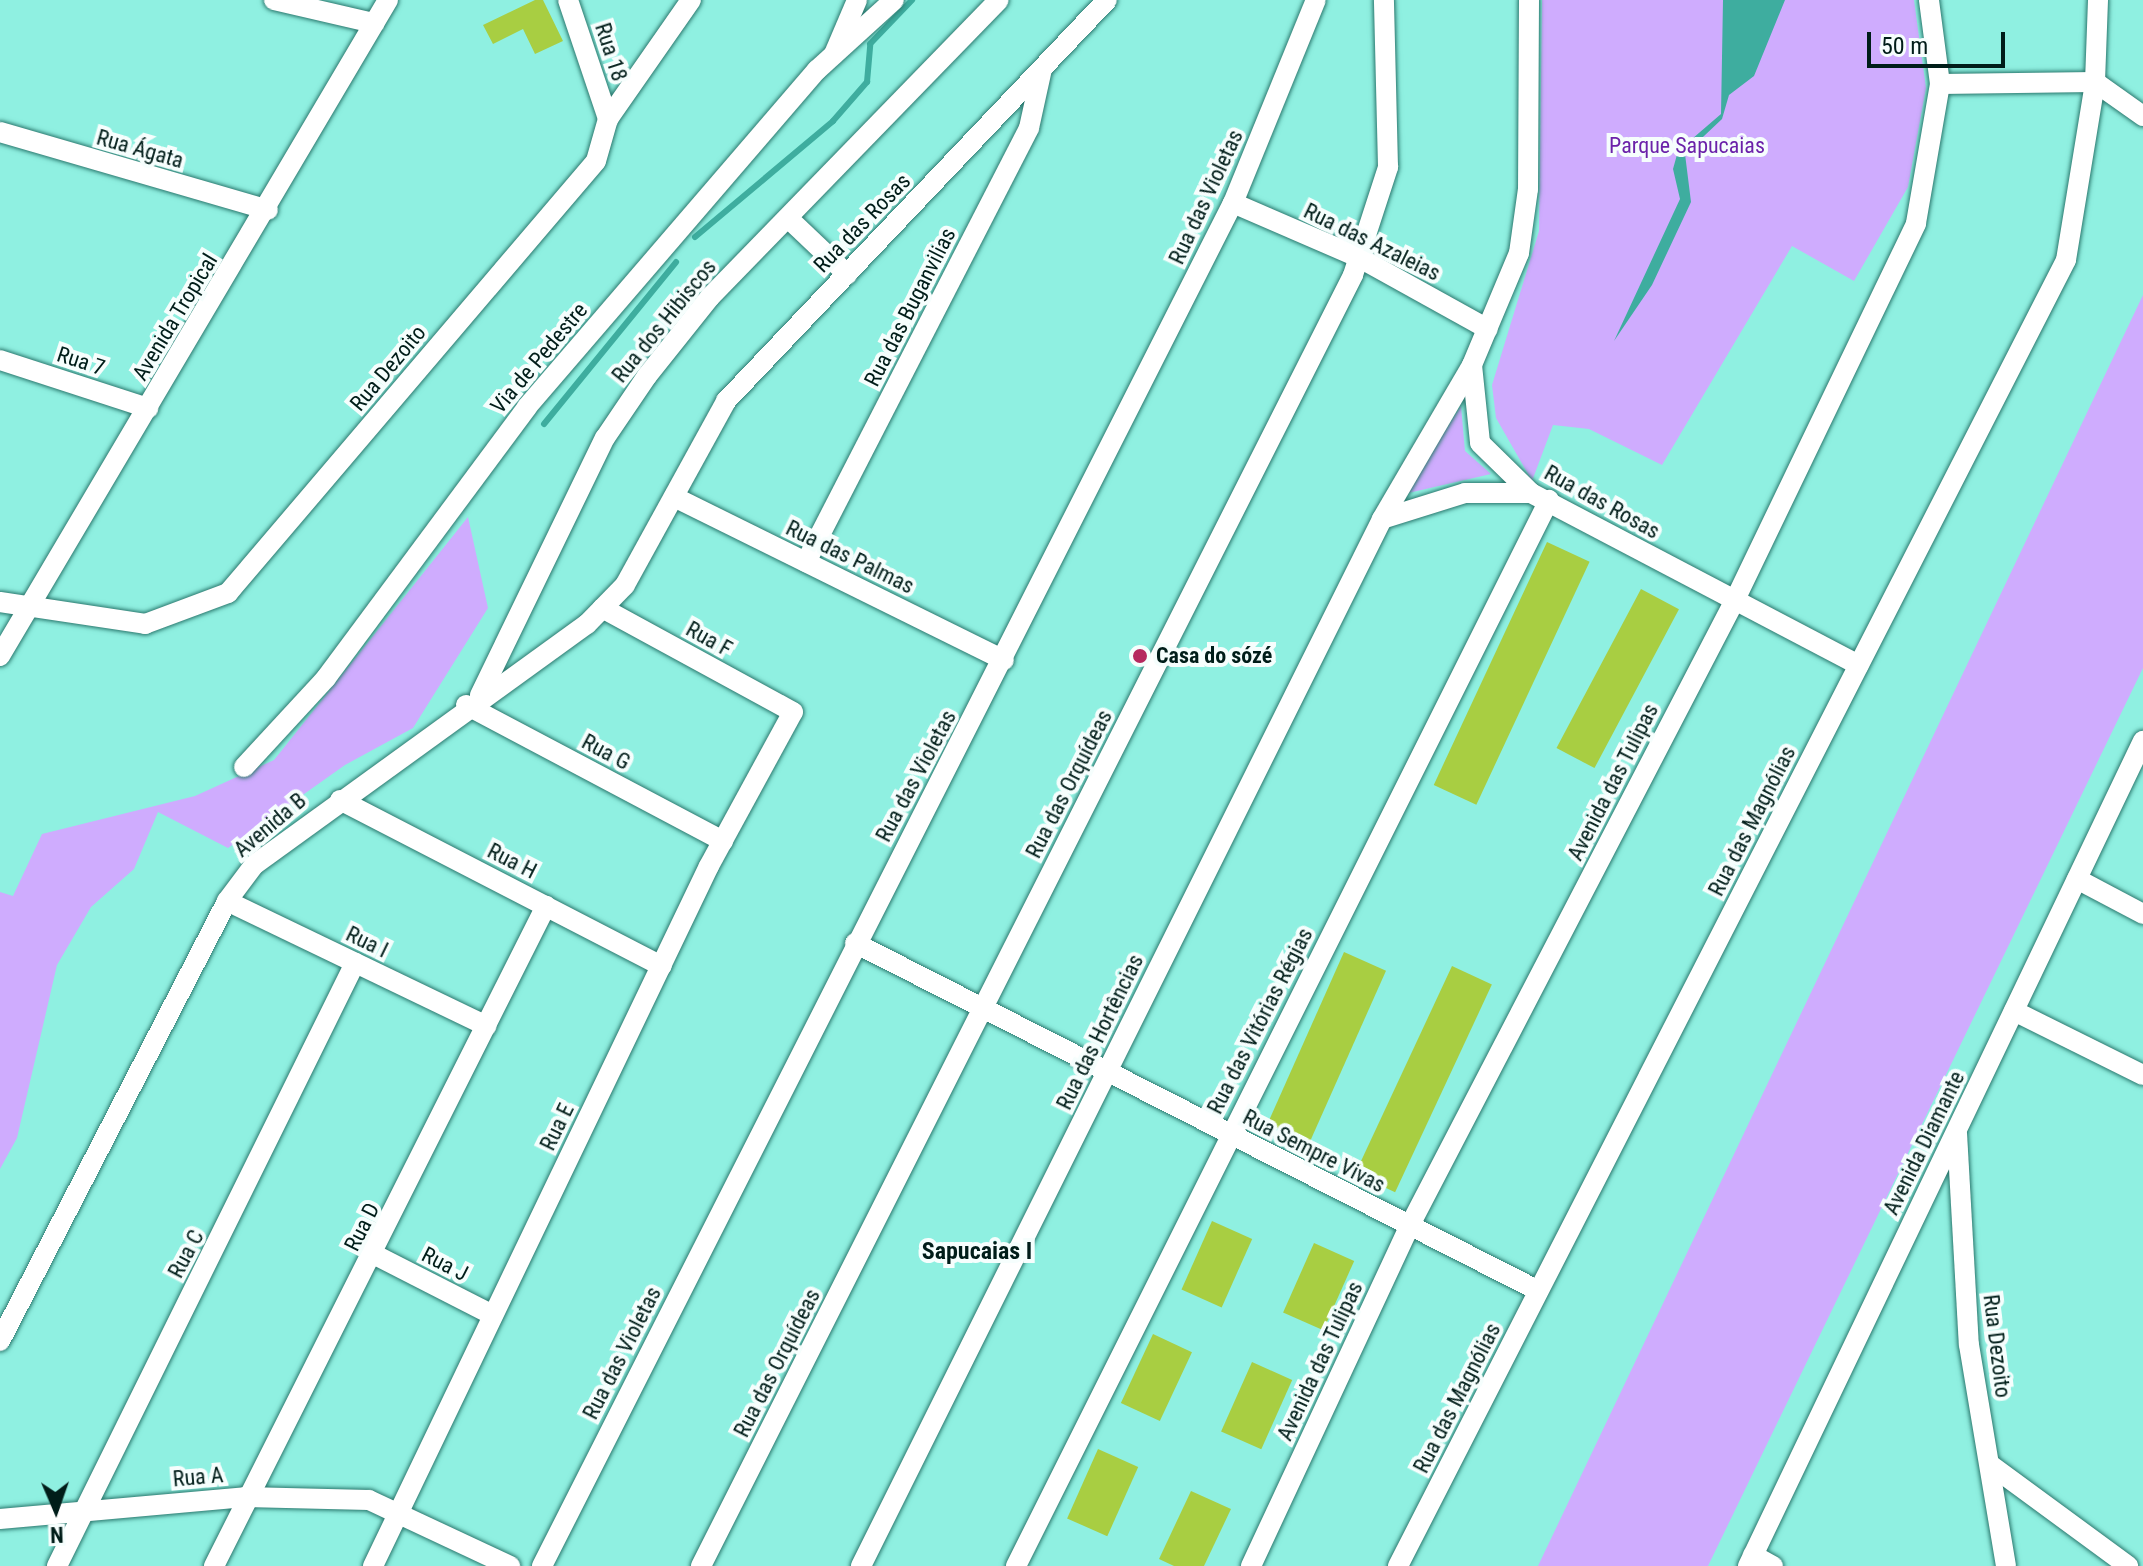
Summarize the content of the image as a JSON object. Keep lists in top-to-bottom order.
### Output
{
  "streets": {
    "street": [
      "Rua 18",
      "Rua Ágata",
      "Rua das Violetas",
      "Rua das Rosas",
      "Rua das Azaleias",
      "Rua das Buganvilias",
      "Avenida Tropical",
      "Rua dos Hibiscos",
      "Via de Pedestre",
      "Rua 7",
      "Rua Dezoito",
      "Rua das Palmas",
      "Rua F",
      "Rua G",
      "Avenida das Tulipas",
      "Rua das Orquídeas",
      "Rua das Magnólias",
      "Avenida B",
      "Rua H",
      "Rua I",
      "Rua das Vitórias Régias",
      "Rua das Hortências",
      "Rua E",
      "Avenida Diamante",
      "Rua Sempre Vivas",
      "Rua D",
      "Rua C",
      "Rua J",
      "Rua A"
    ]
  },
  "crossings": [
    ["Rua 18", "Rua Dezoito"],
    ["Rua Ágata", "Avenida Tropical"],
    ["Rua das Violetas", "Rua das Azaleias"],
    ["Rua das Violetas", "Rua das Palmas"],
    ["Rua das Violetas", "Rua Sempre Vivas"],
    ["Rua das Rosas", "Rua das Azaleias"],
    ["Rua das Rosas", "Rua das Buganvilias"],
    ["Rua das Rosas", "Rua das Palmas"],
    ["Rua das Rosas", "Avenida das Tulipas"],
    ["Rua das Rosas", "Rua das Magnólias"],
    ["Rua das Rosas", "Avenida B"],
    ["Rua das Rosas", "Rua das Vitórias Régias"],
    ["Rua das Rosas", "Rua das Hortências"],
    ["Rua das Azaleias", "Rua das Orquídeas"],
    ["Rua das Buganvilias", "Rua das Palmas"],
    ["Avenida Tropical", "Rua 7"],
    ["Avenida Tropical", "Rua Dezoito"],
    ["Rua dos Hibiscos", "Rua G"],
    ["Rua dos Hibiscos", "Avenida B"],
    ["Rua Dezoito", "Avenida Diamante"],
    ["Rua das Palmas", "Avenida B"],
    ["Rua F", "Avenida B"],
    ["Rua F", "Rua E"],
    ["Rua G", "Avenida B"],
    ["Rua G", "Rua E"],
    ["Avenida das Tulipas", "Rua Sempre Vivas"],
    ["Rua das Orquídeas", "Rua Sempre Vivas"],
    ["Rua das Magnólias", "Rua Sempre Vivas"],
    ["Avenida B", "Rua H"],
    ["Avenida B", "Rua I"],
    ["Rua H", "Rua E"],
    ["Rua H", "Rua D"],
    ["Rua I", "Rua D"],
    ["Rua I", "Rua C"],
    ["Rua das Vitórias Régias", "Rua Sempre Vivas"],
    ["Rua das Hortências", "Rua Sempre Vivas"],
    ["Rua E", "Rua J"],
    ["Rua E", "Rua A"],
    ["Rua D", "Rua J"],
    ["Rua D", "Rua A"],
    ["Rua C", "Rua A"]
  ],
  "districts": ["Sapucaias I"],
  "parks": ["Parque Sapucaias"],
  "places": ["Casa do sózé"],
  "scale_bar": "50 m",
  "north": "bottom"
}
